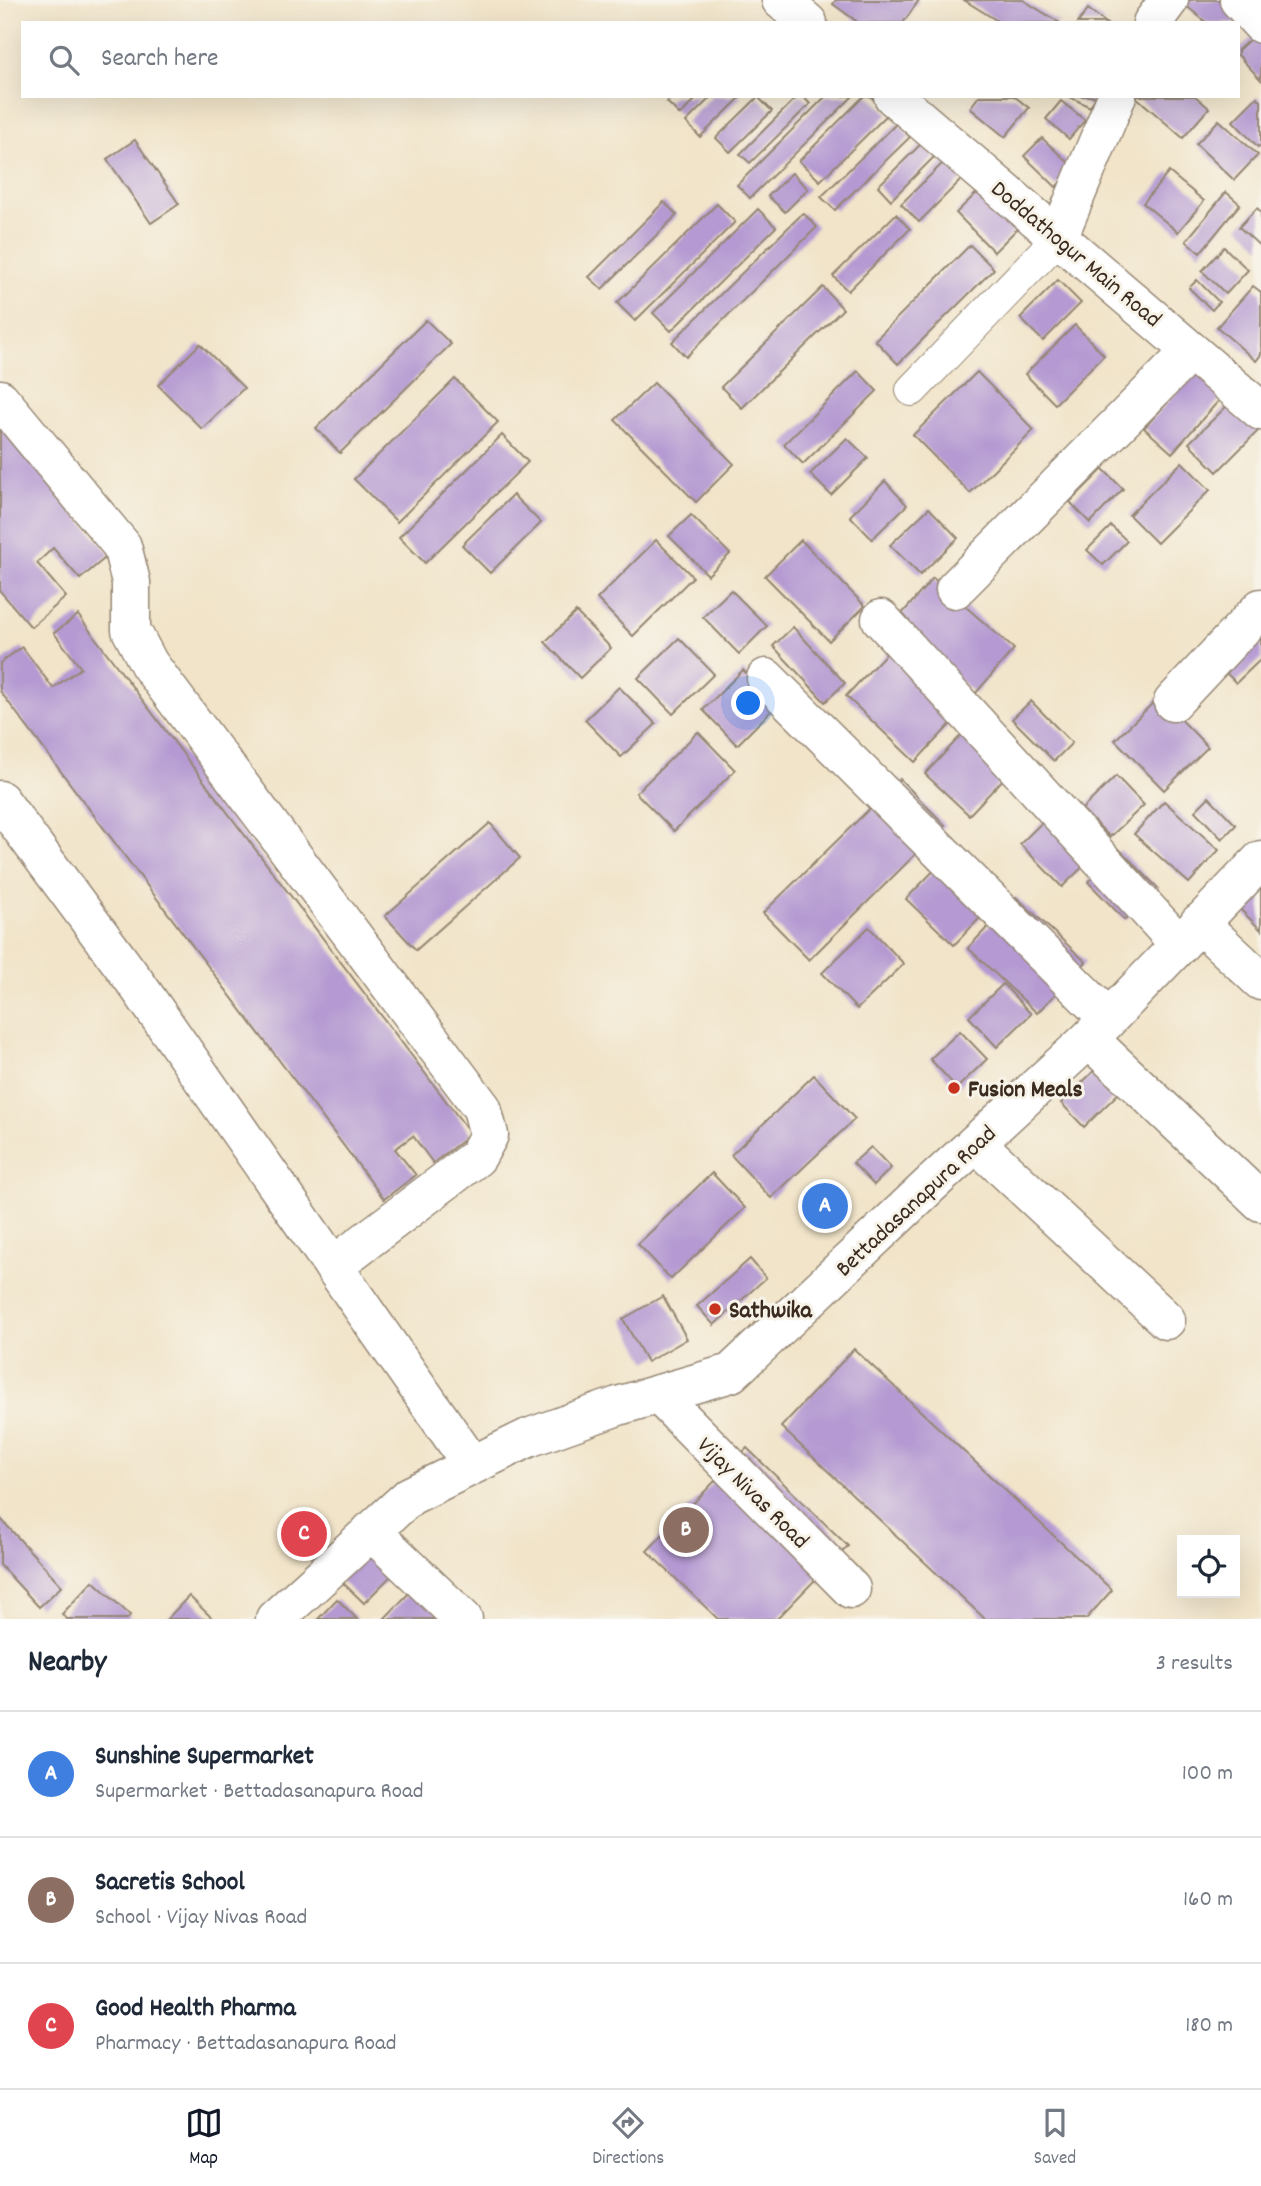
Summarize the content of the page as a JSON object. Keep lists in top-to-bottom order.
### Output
{
  "streets": {
    "street": ["Doddathogur Main Road", "Bettadasanapura Road", "Vijay Nivas Road"]
  },
  "crossings": [
    ["Bettadasanapura Road", "Vijay Nivas Road"]
  ],
  "places": ["Fusion Meals", "Sathwika"],
  "page": {
    "search": "Search here",
    "pins": ["A", "B", "C"],
    "heading": ["Nearby", "3 results"],
    "list": [
      {
        "mark": "A",
        "name": "Sunshine Supermarket",
        "note": "Supermarket · Bettadasanapura Road",
        "value": "100 m"
      },
      {
        "mark": "B",
        "name": "Sacretis School",
        "note": "School · Vijay Nivas Road",
        "value": "160 m"
      },
      {
        "mark": "C",
        "name": "Good Health Pharma",
        "note": "Pharmacy · Bettadasanapura Road",
        "value": "180 m"
      }
    ],
    "nav": ["Map", "Directions", "Saved"]
  }
}
